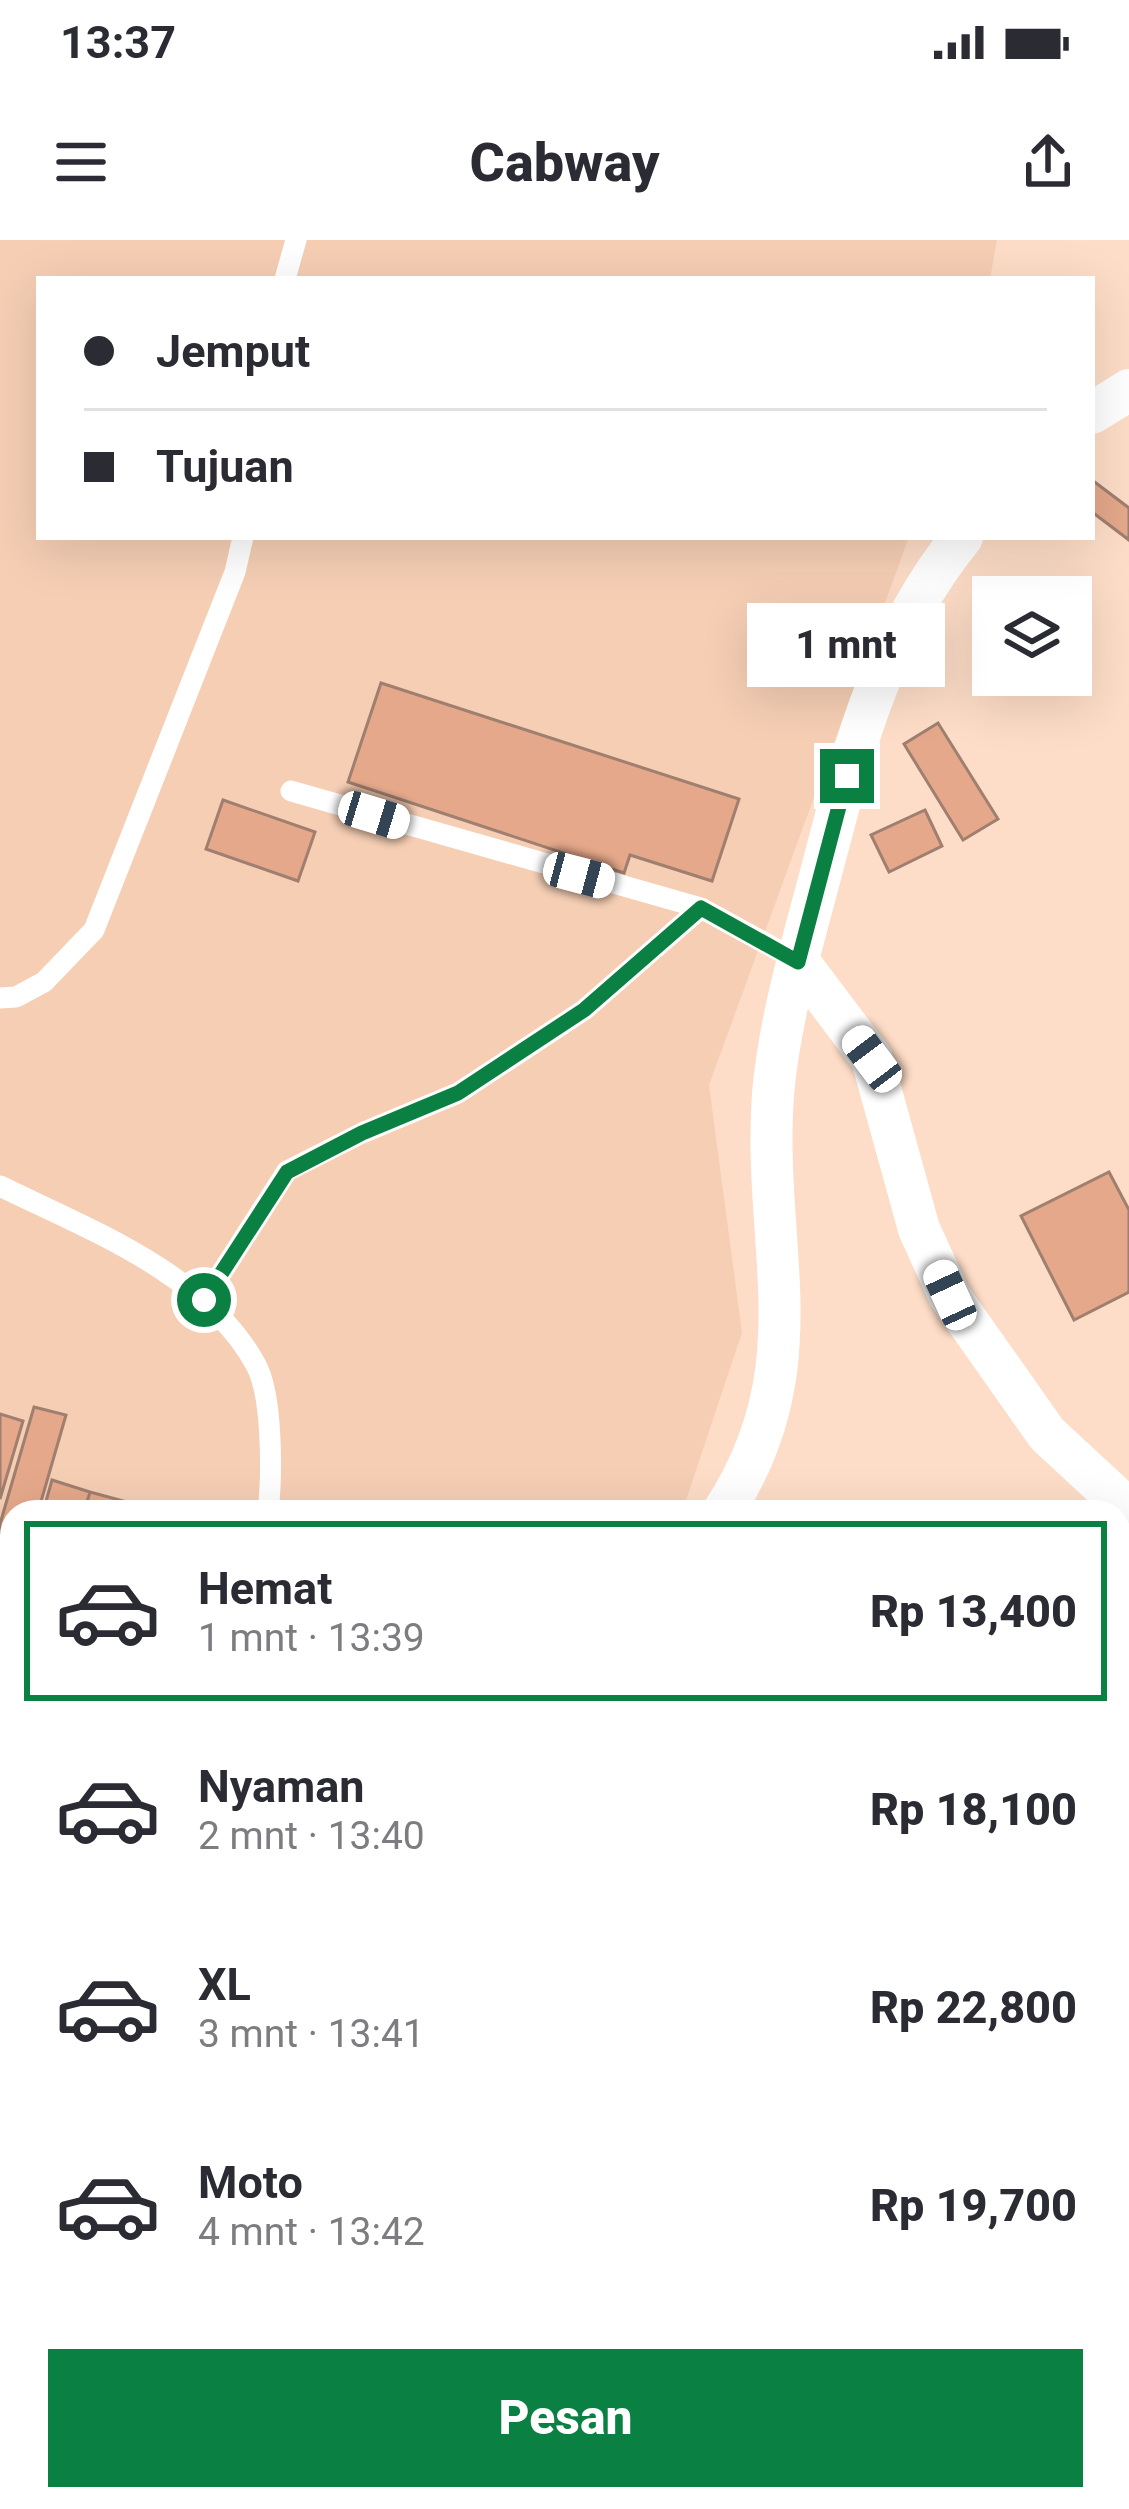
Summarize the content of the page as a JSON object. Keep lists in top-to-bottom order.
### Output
{
  "page": {
    "status": "13:37",
    "header": "Cabway",
    "banner": ["Jemput", "Tujuan"],
    "bubble": "1 mnt",
    "list": [
      {
        "name": "Hemat",
        "note": "1 mnt · 13:39",
        "value": "Rp 13,400"
      },
      {
        "name": "Nyaman",
        "note": "2 mnt · 13:40",
        "value": "Rp 18,100"
      },
      {
        "name": "XL",
        "note": "3 mnt · 13:41",
        "value": "Rp 22,800"
      },
      {
        "name": "Moto",
        "note": "4 mnt · 13:42",
        "value": "Rp 19,700"
      }
    ],
    "buttons": "Pesan"
  }
}
